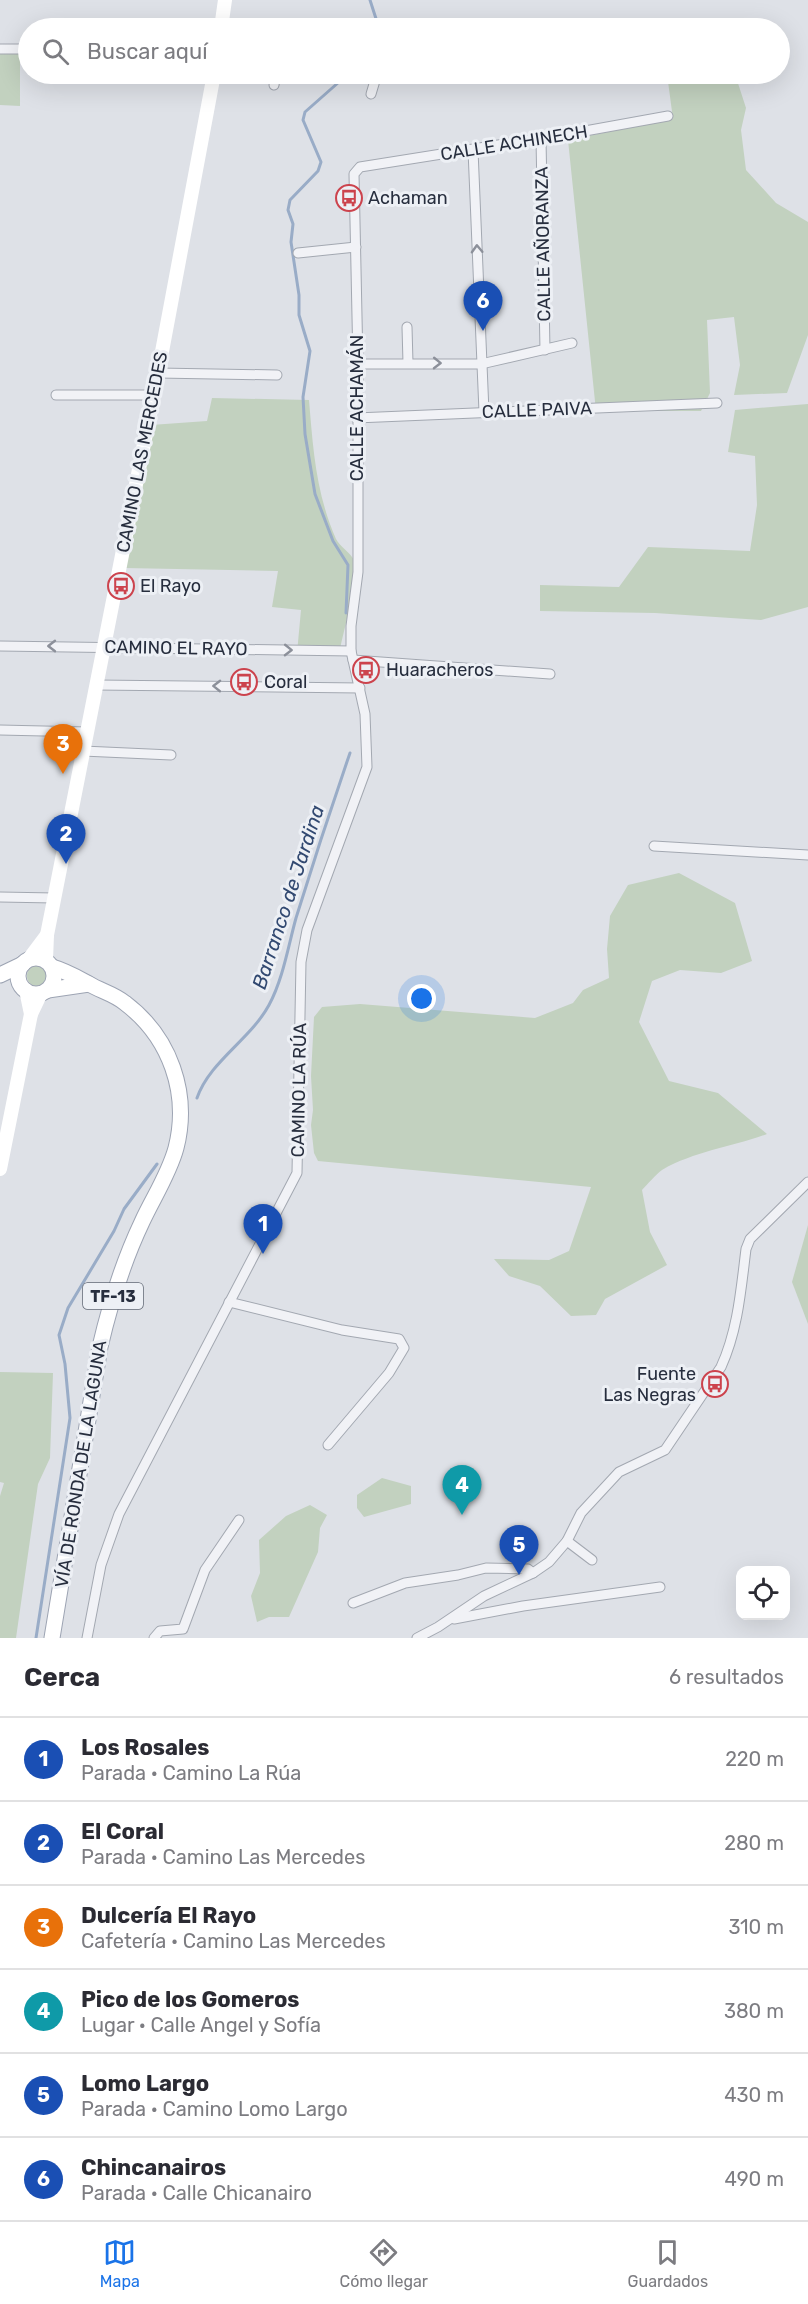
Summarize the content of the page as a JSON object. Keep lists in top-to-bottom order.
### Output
{
  "streets": {
    "main road": ["CAMINO LAS MERCEDES", "TF-13", "VÍA DE RONDA DE LA LAGUNA"],
    "street": [
      "CALLE ACHINECH",
      "CALLE AÑORANZA",
      "CALLE ACHAMÁN",
      "CALLE PAIVA",
      "CAMINO EL RAYO",
      "CAMINO LA RÚA"
    ]
  },
  "crossings": [
    ["CALLE ACHINECH", "CALLE AÑORANZA"],
    ["CALLE ACHINECH", "CALLE ACHAMÁN"],
    ["CALLE ACHAMÁN", "CALLE PAIVA"],
    ["CALLE ACHAMÁN", "CAMINO EL RAYO"],
    ["CALLE ACHAMÁN", "CAMINO LA RÚA"],
    ["CAMINO LAS MERCEDES", "CAMINO EL RAYO"],
    ["CAMINO LAS MERCEDES", "TF-13"],
    ["CAMINO LAS MERCEDES", "VÍA DE RONDA DE LA LAGUNA"],
    ["CAMINO EL RAYO", "CAMINO LA RÚA"],
    ["TF-13", "VÍA DE RONDA DE LA LAGUNA"]
  ],
  "water": ["Barranco de Jardina"],
  "places": {
    "bus stop": [
      "Achaman",
      "El Rayo",
      "Huaracheros",
      "Coral",
      "Fuente Las Negras"
    ]
  },
  "page": {
    "search": "Buscar aquí",
    "pins": [
      "6",
      "3",
      "2",
      "1",
      "4",
      "5"
    ],
    "heading": ["Cerca", "6 resultados"],
    "list": [
      {
        "mark": "1",
        "name": "Los Rosales",
        "note": "Parada · Camino La Rúa",
        "value": "220 m"
      },
      {
        "mark": "2",
        "name": "El Coral",
        "note": "Parada · Camino Las Mercedes",
        "value": "280 m"
      },
      {
        "mark": "3",
        "name": "Dulcería El Rayo",
        "note": "Cafetería · Camino Las Mercedes",
        "value": "310 m"
      },
      {
        "mark": "4",
        "name": "Pico de los Gomeros",
        "note": "Lugar · Calle Angel y Sofía",
        "value": "380 m"
      },
      {
        "mark": "5",
        "name": "Lomo Largo",
        "note": "Parada · Camino Lomo Largo",
        "value": "430 m"
      },
      {
        "mark": "6",
        "name": "Chincanairos",
        "note": "Parada · Calle Chicanairo",
        "value": "490 m"
      }
    ],
    "nav": ["Mapa", "Cómo llegar", "Guardados"]
  }
}
